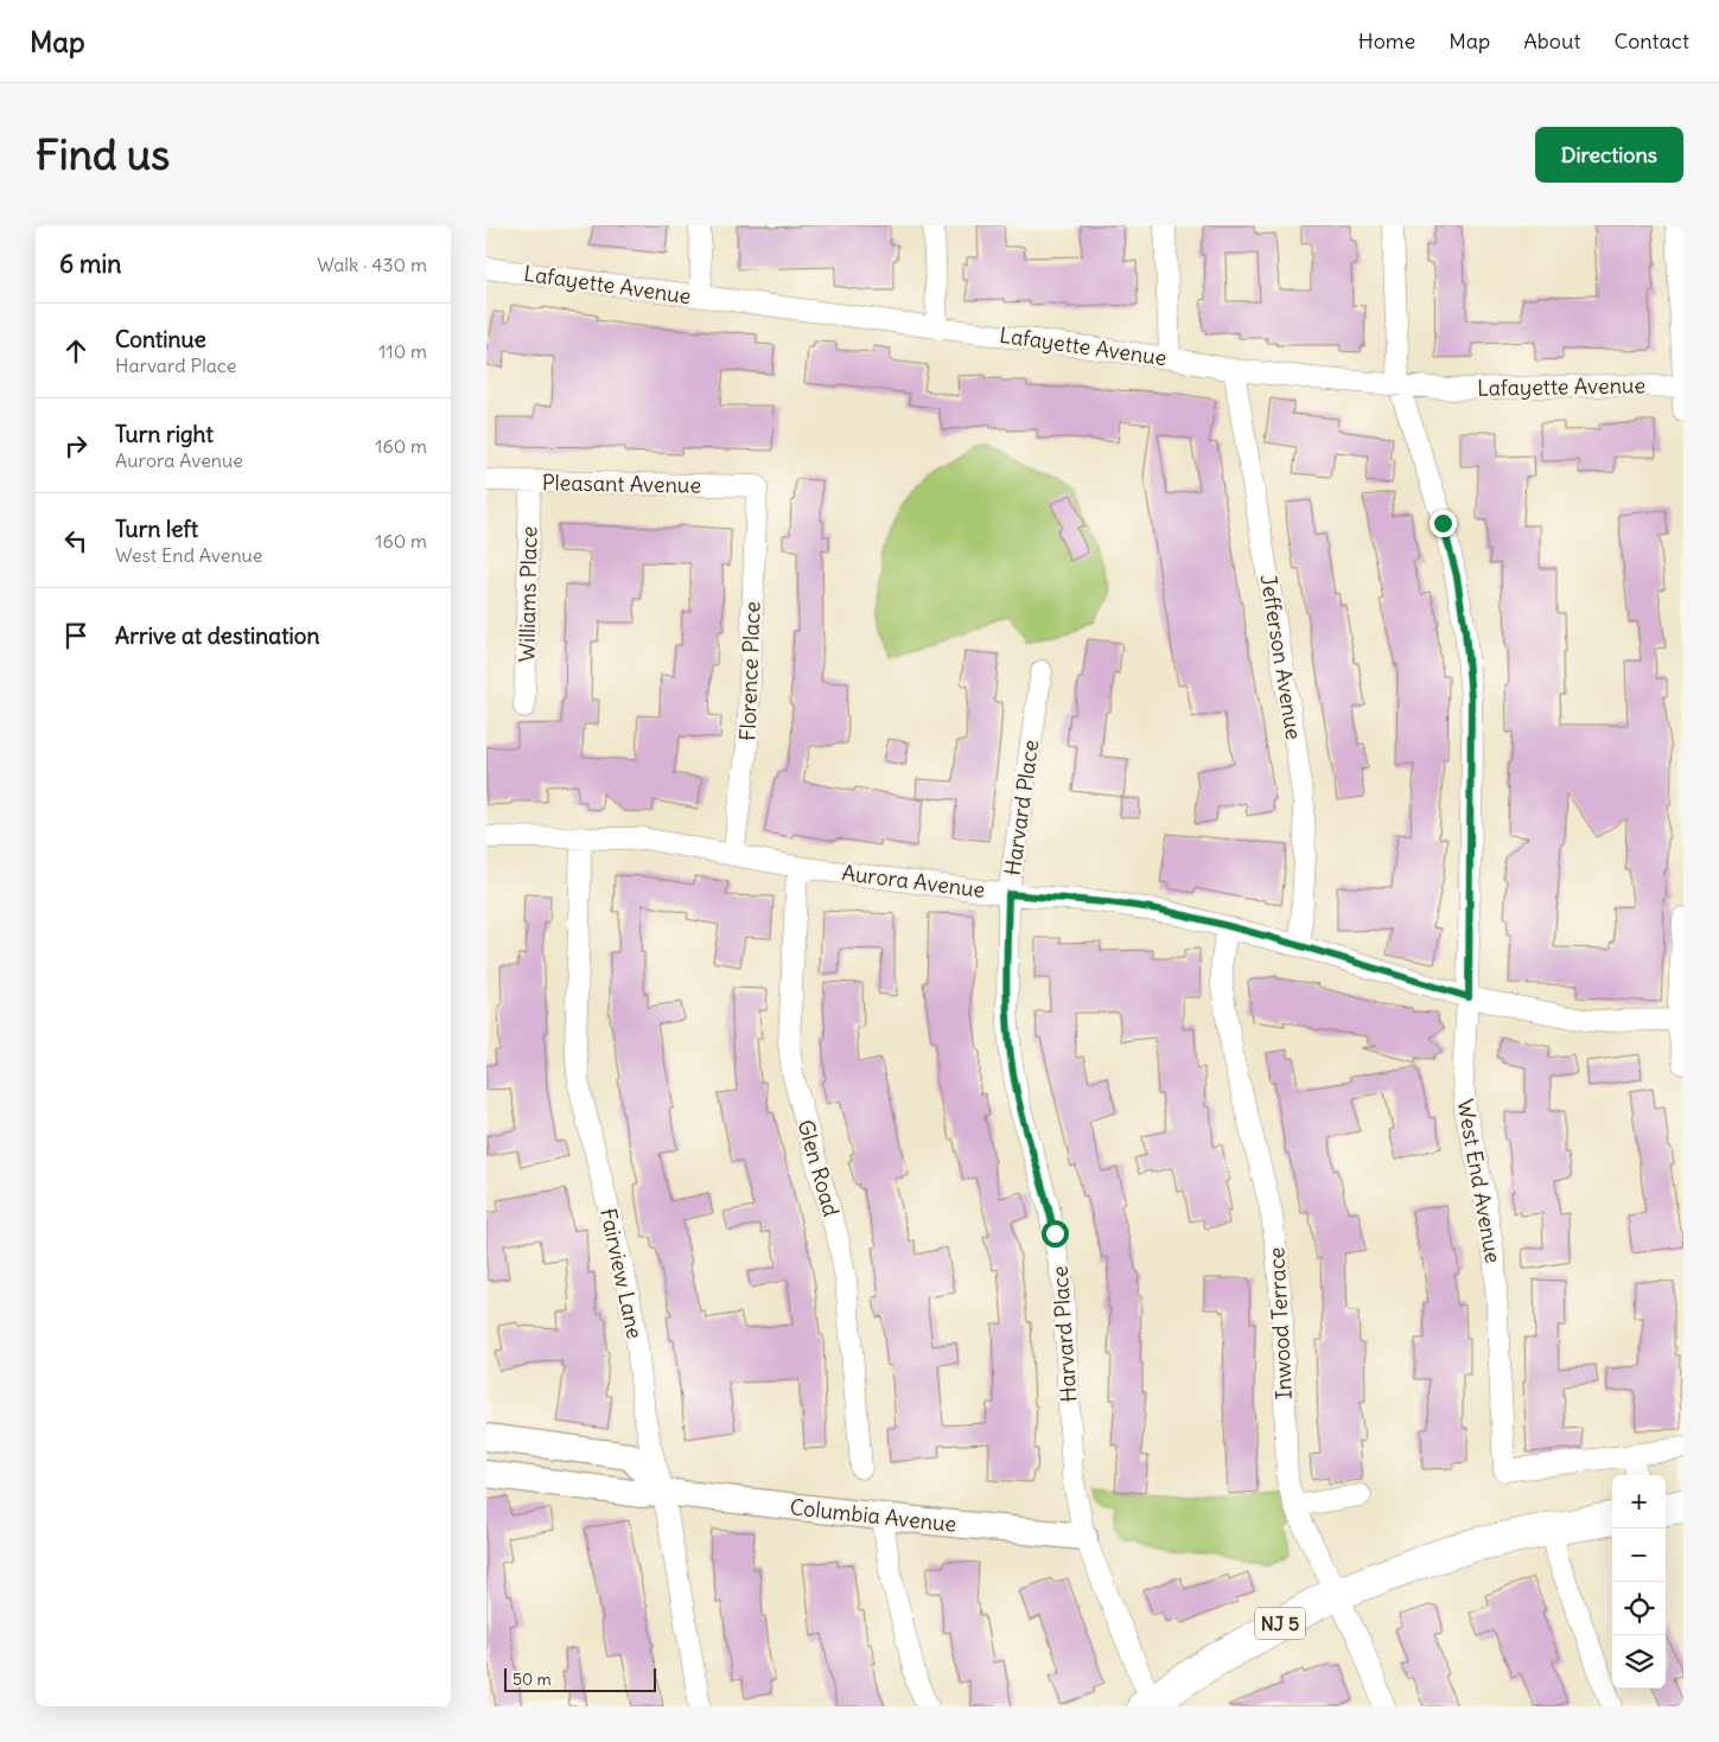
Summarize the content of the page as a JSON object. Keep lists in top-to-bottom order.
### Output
{
  "streets": {
    "main road": ["NJ 5"],
    "street": [
      "Lafayette Avenue",
      "Pleasant Avenue",
      "Williams Place",
      "Jefferson Avenue",
      "Florence Place",
      "Harvard Place",
      "Aurora Avenue",
      "Glen Road",
      "West End Avenue",
      "Fairview Lane",
      "Inwood Terrace",
      "Columbia Avenue"
    ]
  },
  "crossings": [
    ["Lafayette Avenue", "Jefferson Avenue"],
    ["Lafayette Avenue", "West End Avenue"],
    ["Pleasant Avenue", "Williams Place"],
    ["Pleasant Avenue", "Florence Place"],
    ["Jefferson Avenue", "Aurora Avenue"],
    ["Florence Place", "Aurora Avenue"],
    ["Harvard Place", "Aurora Avenue"],
    ["Harvard Place", "Columbia Avenue"],
    ["Harvard Place", "NJ 5"],
    ["Aurora Avenue", "Glen Road"],
    ["Aurora Avenue", "West End Avenue"],
    ["Aurora Avenue", "Fairview Lane"],
    ["Aurora Avenue", "Inwood Terrace"],
    ["Fairview Lane", "Columbia Avenue"],
    ["Inwood Terrace", "NJ 5"]
  ],
  "scale_bar": "50 m",
  "page": {
    "header": "Map",
    "nav": [
      "Home",
      "Map",
      "About",
      "Contact"
    ],
    "buttons": "Directions",
    "title": "Find us",
    "heading": ["6 min", "Walk · 430 m"],
    "list": [
      ["Continue", "Harvard Place", "110 m"],
      ["Turn right", "Aurora Avenue", "160 m"],
      ["Turn left", "West End Avenue", "160 m"],
      "Arrive at destination"
    ],
    "map_buttons": ["+", "−"],
    "scale": "50 m"
  }
}
